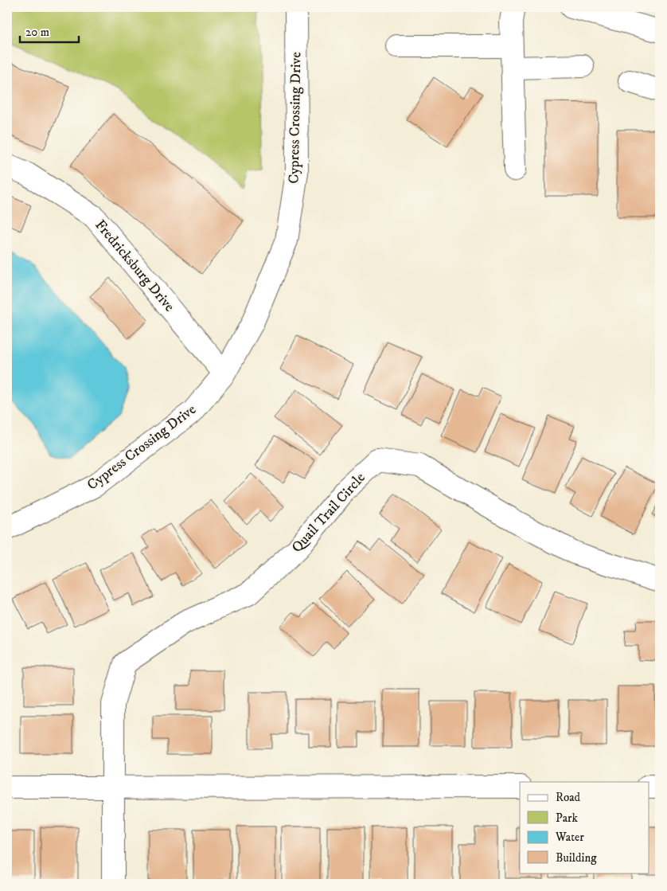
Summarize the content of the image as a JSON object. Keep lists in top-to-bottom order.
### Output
{
  "streets": {
    "street": ["Cypress Crossing Drive", "Fredricksburg Drive", "Quail Trail Circle"]
  },
  "crossings": [
    ["Cypress Crossing Drive", "Fredricksburg Drive"]
  ],
  "legend": [
    "Road",
    "Park",
    "Water",
    "Building"
  ],
  "scale_bar": "20 m"
}
